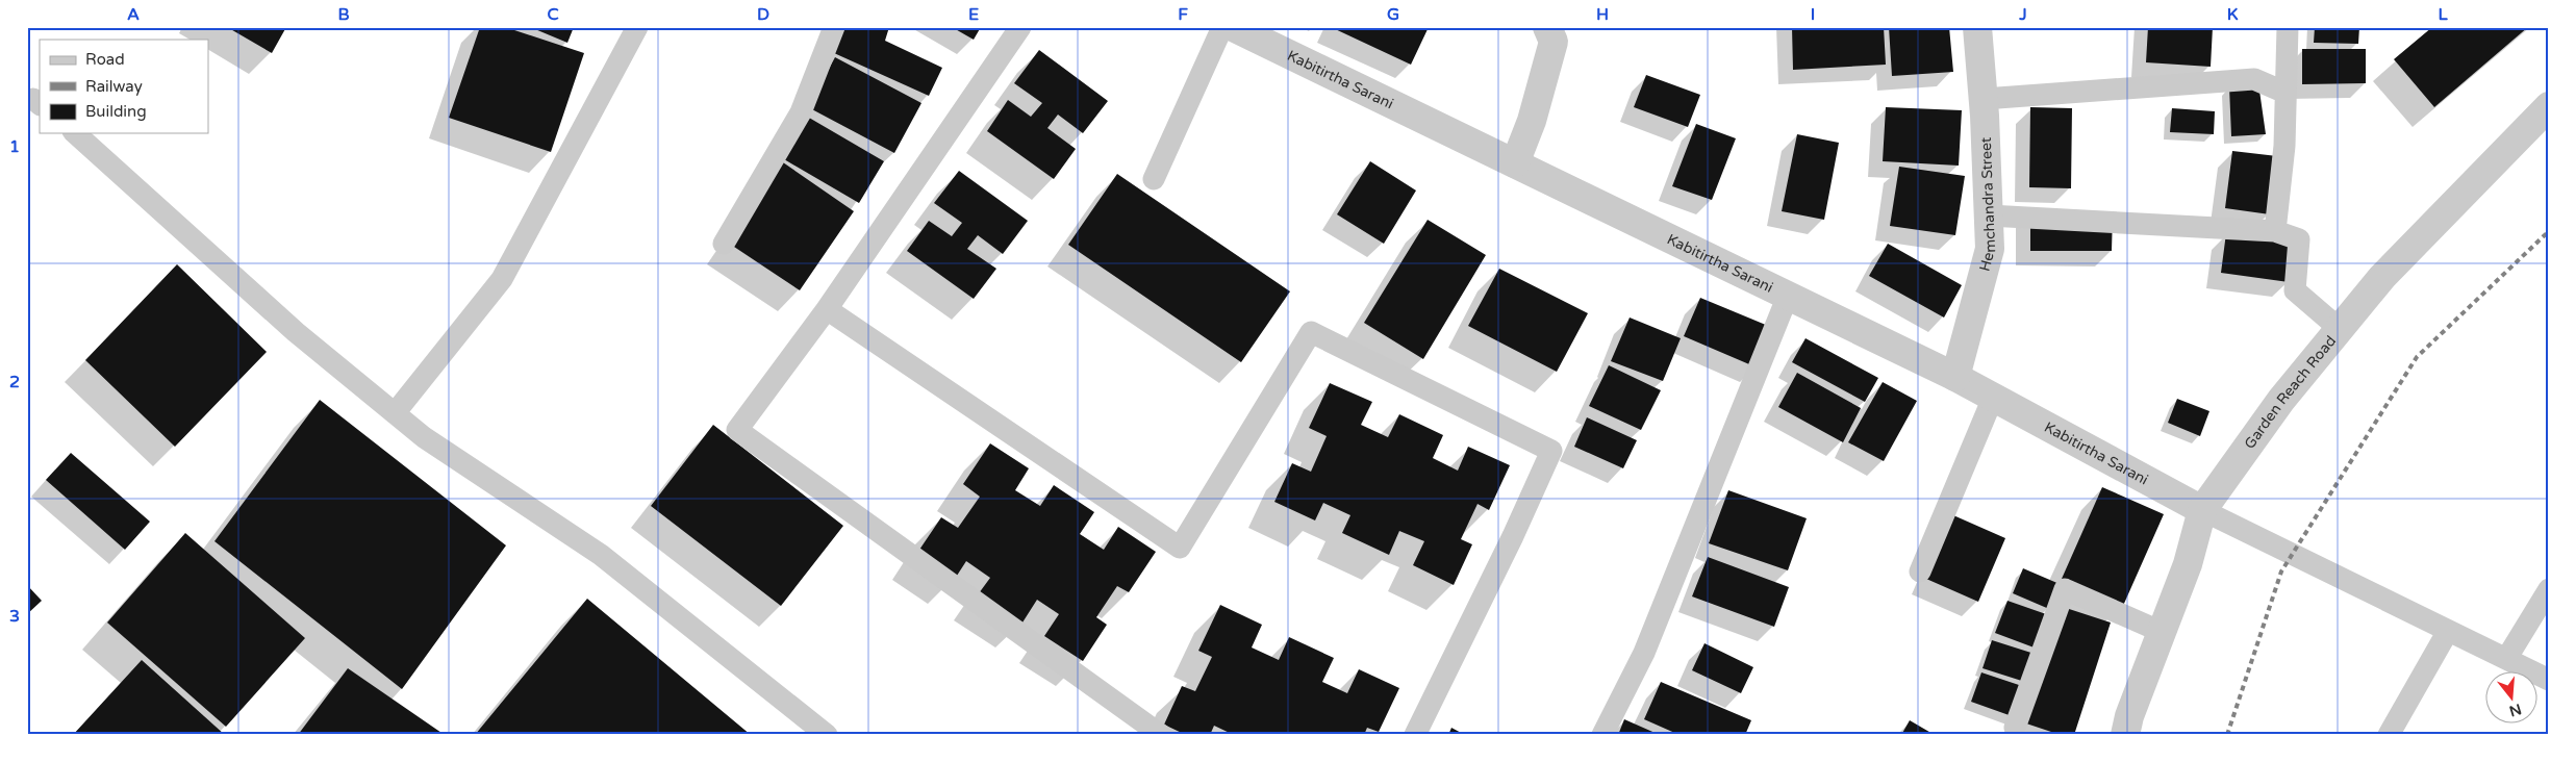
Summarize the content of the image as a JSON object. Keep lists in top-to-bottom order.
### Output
{
  "streets": {
    "street": ["Kabitirtha Sarani", "Hemchandra Street", "Garden Reach Road"]
  },
  "crossings": [
    ["Kabitirtha Sarani", "Hemchandra Street"],
    ["Kabitirtha Sarani", "Garden Reach Road"]
  ],
  "legend": ["Road", "Railway", "Building"],
  "north": "bottom",
  "grid": {
    "columns": [
      "A",
      "B",
      "C",
      "D",
      "E",
      "F",
      "G",
      "H",
      "I",
      "J",
      "K",
      "L"
    ],
    "rows": ["1", "2", "3"]
  }
}
